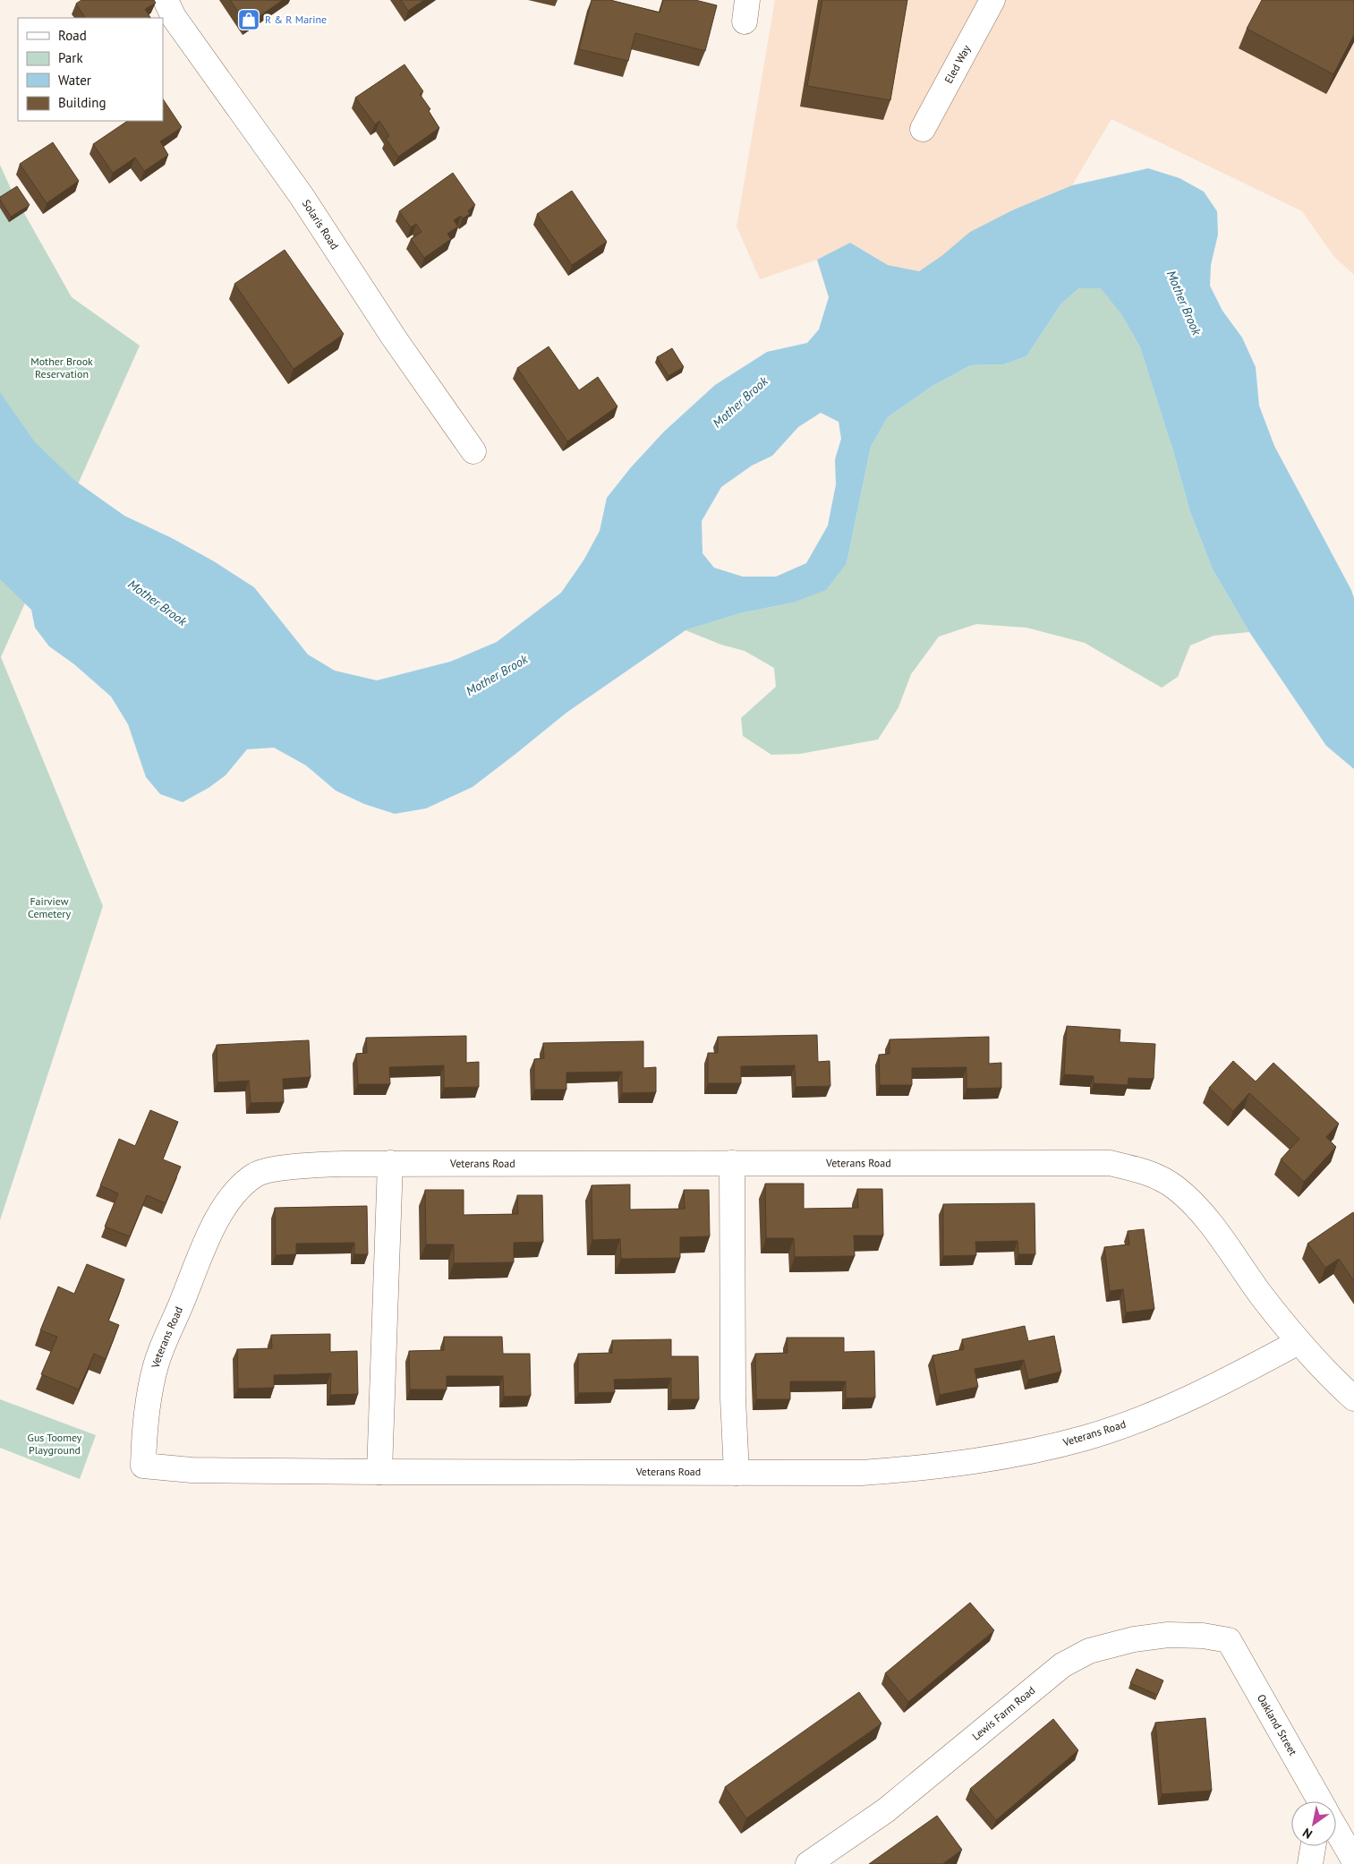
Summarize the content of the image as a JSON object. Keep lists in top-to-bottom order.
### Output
{
  "streets": {
    "street": [
      "Eled Way",
      "Solaris Road",
      "Veterans Road",
      "Lewis Farm Road",
      "Oakland Street"
    ]
  },
  "crossings": [
    ["Lewis Farm Road", "Oakland Street"]
  ],
  "water": ["Mother Brook"],
  "parks": ["Mother Brook Reservation", "Fairview Cemetery", "Gus Toomey Playground"],
  "places": {
    "shop": ["R & R Marine"]
  },
  "legend": [
    "Road",
    "Park",
    "Water",
    "Building"
  ],
  "north": "bottom left"
}
